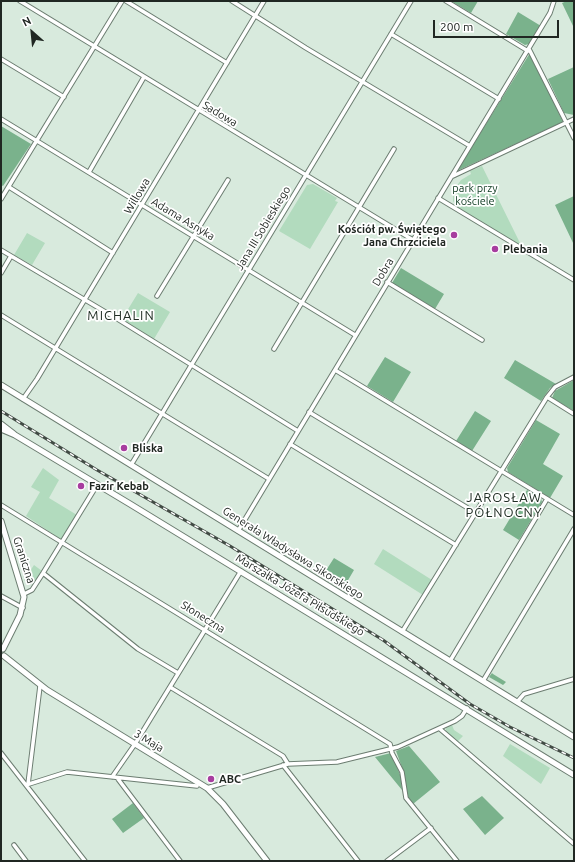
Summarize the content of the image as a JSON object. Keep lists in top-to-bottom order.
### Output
{
  "streets": {
    "main road": [
      "Generała Władysława Sikorskiego",
      "Graniczna",
      "Marszałka Józefa Piłsudskiego",
      "3 Maja"
    ],
    "street": [
      "Sadowa",
      "Willowa",
      "Adama Asnyka",
      "Jana III Sobieskiego",
      "Dobra",
      "Słoneczna"
    ]
  },
  "crossings": [
    ["Sadowa", "Willowa"],
    ["Sadowa", "Jana III Sobieskiego"],
    ["Sadowa", "Dobra"],
    ["Willowa", "Adama Asnyka"],
    ["Willowa", "Generała Władysława Sikorskiego"],
    ["Adama Asnyka", "Jana III Sobieskiego"],
    ["Adama Asnyka", "Dobra"],
    ["Jana III Sobieskiego", "Generała Władysława Sikorskiego"],
    ["Dobra", "Generała Władysława Sikorskiego"]
  ],
  "districts": ["MICHALIN", "JAROSŁAW PÓŁNOCNY"],
  "parks": ["park przy kościele"],
  "places": [
    "Kościół pw. Świętego Jana Chrzciciela",
    "Plebania",
    "Bliska",
    "Fazir Kebab",
    "ABC"
  ],
  "scale_bar": "200 m",
  "north": "top left"
}
